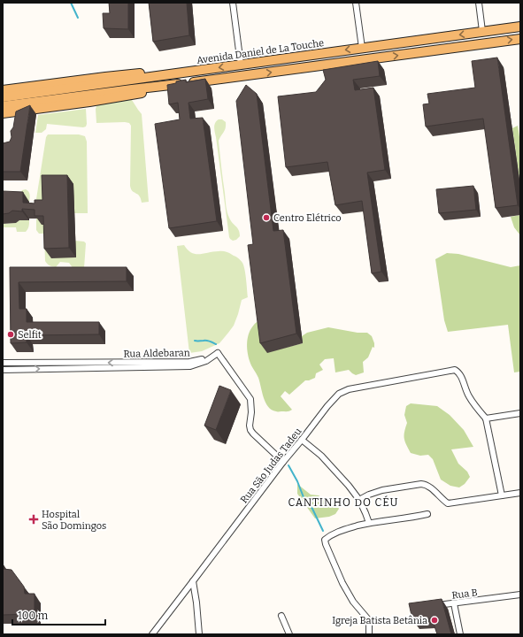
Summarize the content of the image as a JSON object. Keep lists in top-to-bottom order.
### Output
{
  "streets": {
    "main road": ["Avenida Daniel de La Touche"],
    "street": ["Rua Aldebaran", "Rua São Judas Tadeu", "Rua B"]
  },
  "districts": ["CANTINHO DO CÉU"],
  "places": {
    "other": ["Centro Elétrico", "Selfit", "Igreja Batista Betânia"],
    "health": ["Hospital São Domingos"]
  },
  "scale_bar": "100 m"
}
